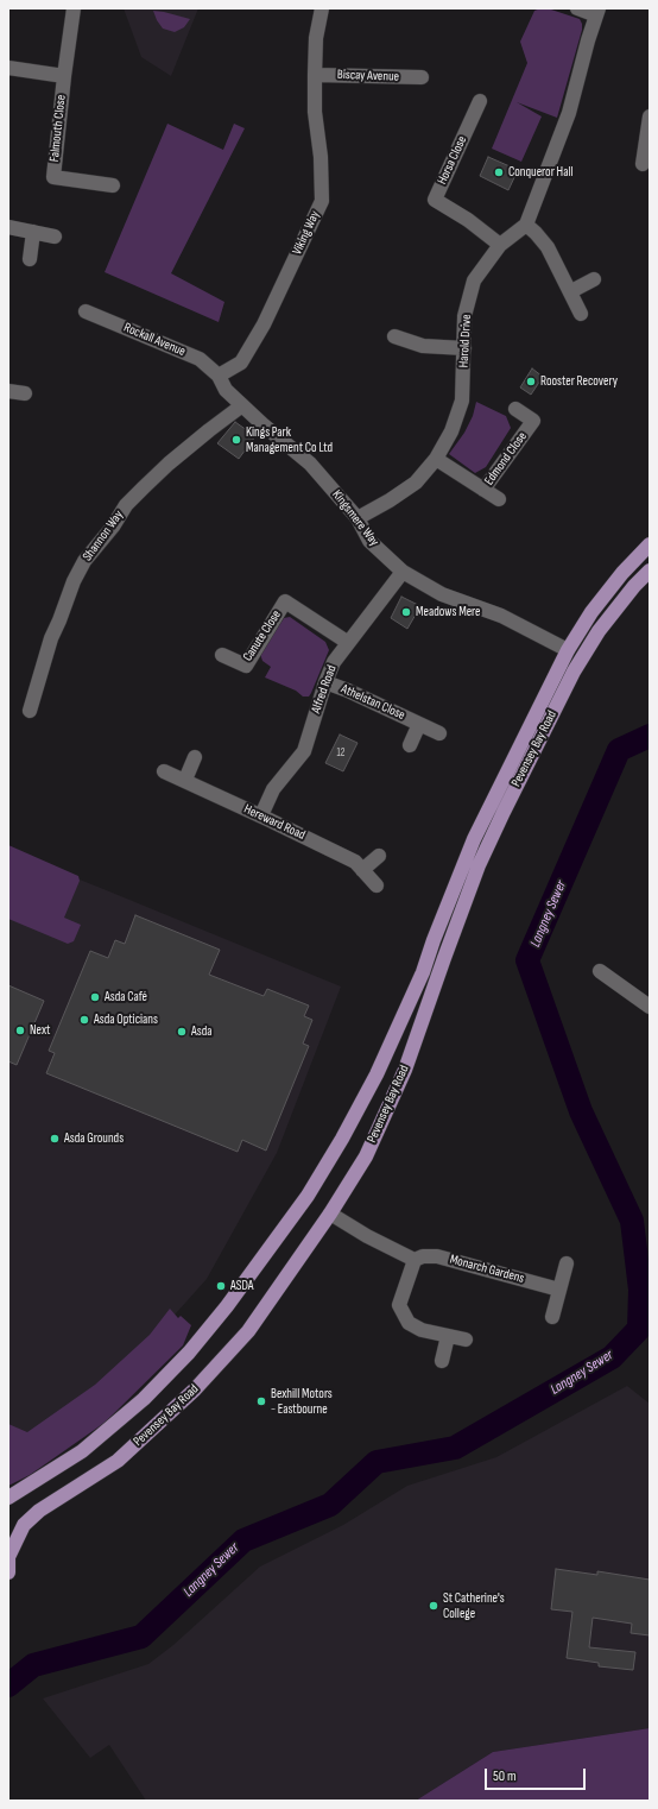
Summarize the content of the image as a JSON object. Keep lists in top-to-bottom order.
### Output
{
  "streets": {
    "main road": ["Pevensey Bay Road"],
    "street": [
      "Biscay Avenue",
      "Falmouth Close",
      "Horsa Close",
      "Viking Way",
      "Rockall Avenue",
      "Harold Drive",
      "Edmond Close",
      "Kingsmere Way",
      "Shannon Way",
      "Canute Close",
      "Alfred Road",
      "Athelstan Close",
      "Hereward Road",
      "Monarch Gardens"
    ]
  },
  "crossings": [
    ["Biscay Avenue", "Viking Way"],
    ["Horsa Close", "Harold Drive"],
    ["Viking Way", "Rockall Avenue"],
    ["Viking Way", "Kingsmere Way"],
    ["Rockall Avenue", "Kingsmere Way"],
    ["Harold Drive", "Edmond Close"],
    ["Harold Drive", "Kingsmere Way"],
    ["Kingsmere Way", "Shannon Way"],
    ["Kingsmere Way", "Alfred Road"],
    ["Kingsmere Way", "Pevensey Bay Road"],
    ["Canute Close", "Alfred Road"],
    ["Alfred Road", "Athelstan Close"],
    ["Alfred Road", "Hereward Road"]
  ],
  "water": ["Langney Sewer"],
  "places": [
    "Conqueror Hall",
    "Rooster Recovery",
    "Kings Park Management Co Ltd",
    "Meadows Mere",
    "Asda Café",
    "Asda Opticians",
    "Next",
    "Asda",
    "Asda Grounds",
    "ASDA",
    "Bexhill Motors - Eastbourne",
    "St Catherine's College"
  ],
  "house_numbers": ["12"],
  "scale_bar": "50 m"
}
